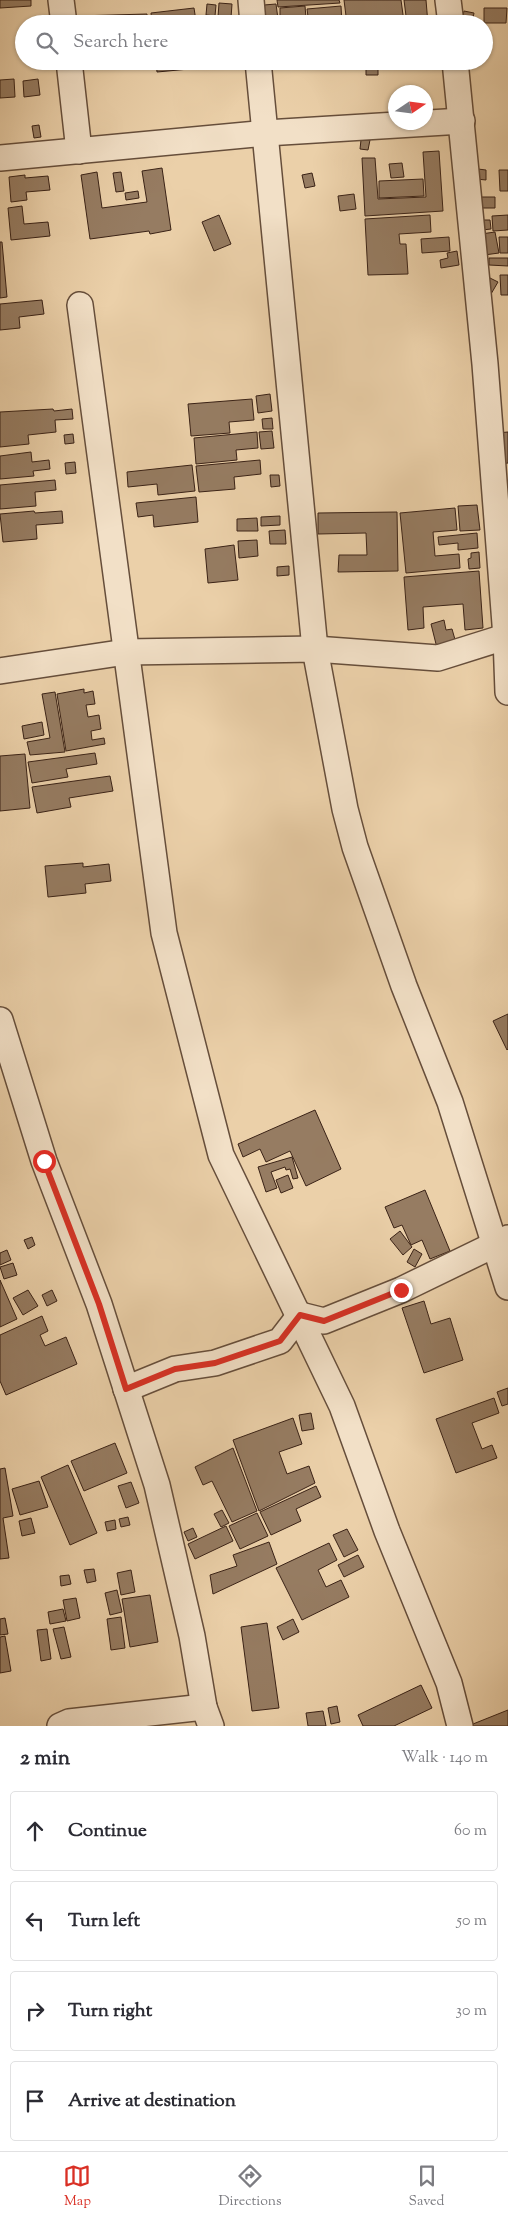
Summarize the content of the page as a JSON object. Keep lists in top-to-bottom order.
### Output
{
  "north": "right",
  "page": {
    "search": "Search here",
    "heading": ["2 min", "Walk · 140 m"],
    "list": [
      ["Continue", "60 m"],
      ["Turn left", "50 m"],
      ["Turn right", "30 m"],
      "Arrive at destination"
    ],
    "nav": ["Map", "Directions", "Saved"]
  }
}
